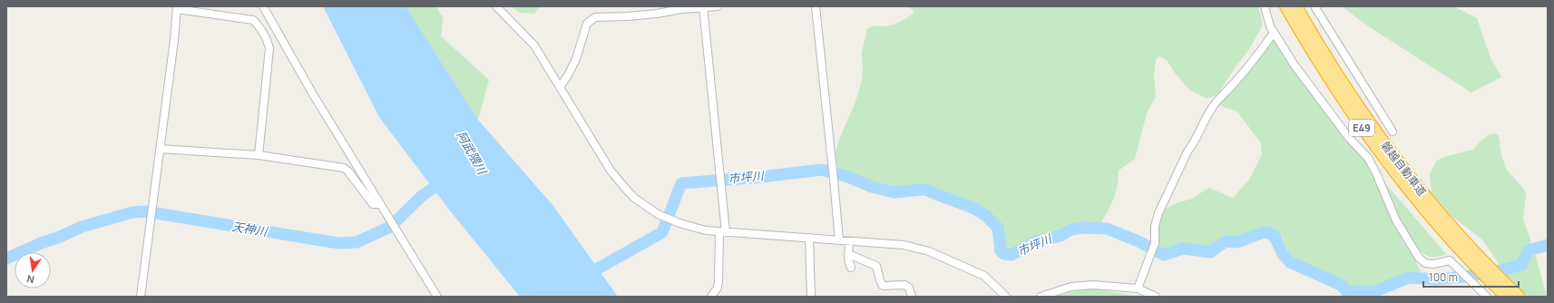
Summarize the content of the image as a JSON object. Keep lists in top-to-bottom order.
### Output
{
  "streets": {
    "highway": ["E49", "磐越自動車道"]
  },
  "water": ["阿武隈川", "市坪川", "天神川"],
  "scale_bar": "100 m",
  "north": "bottom"
}
